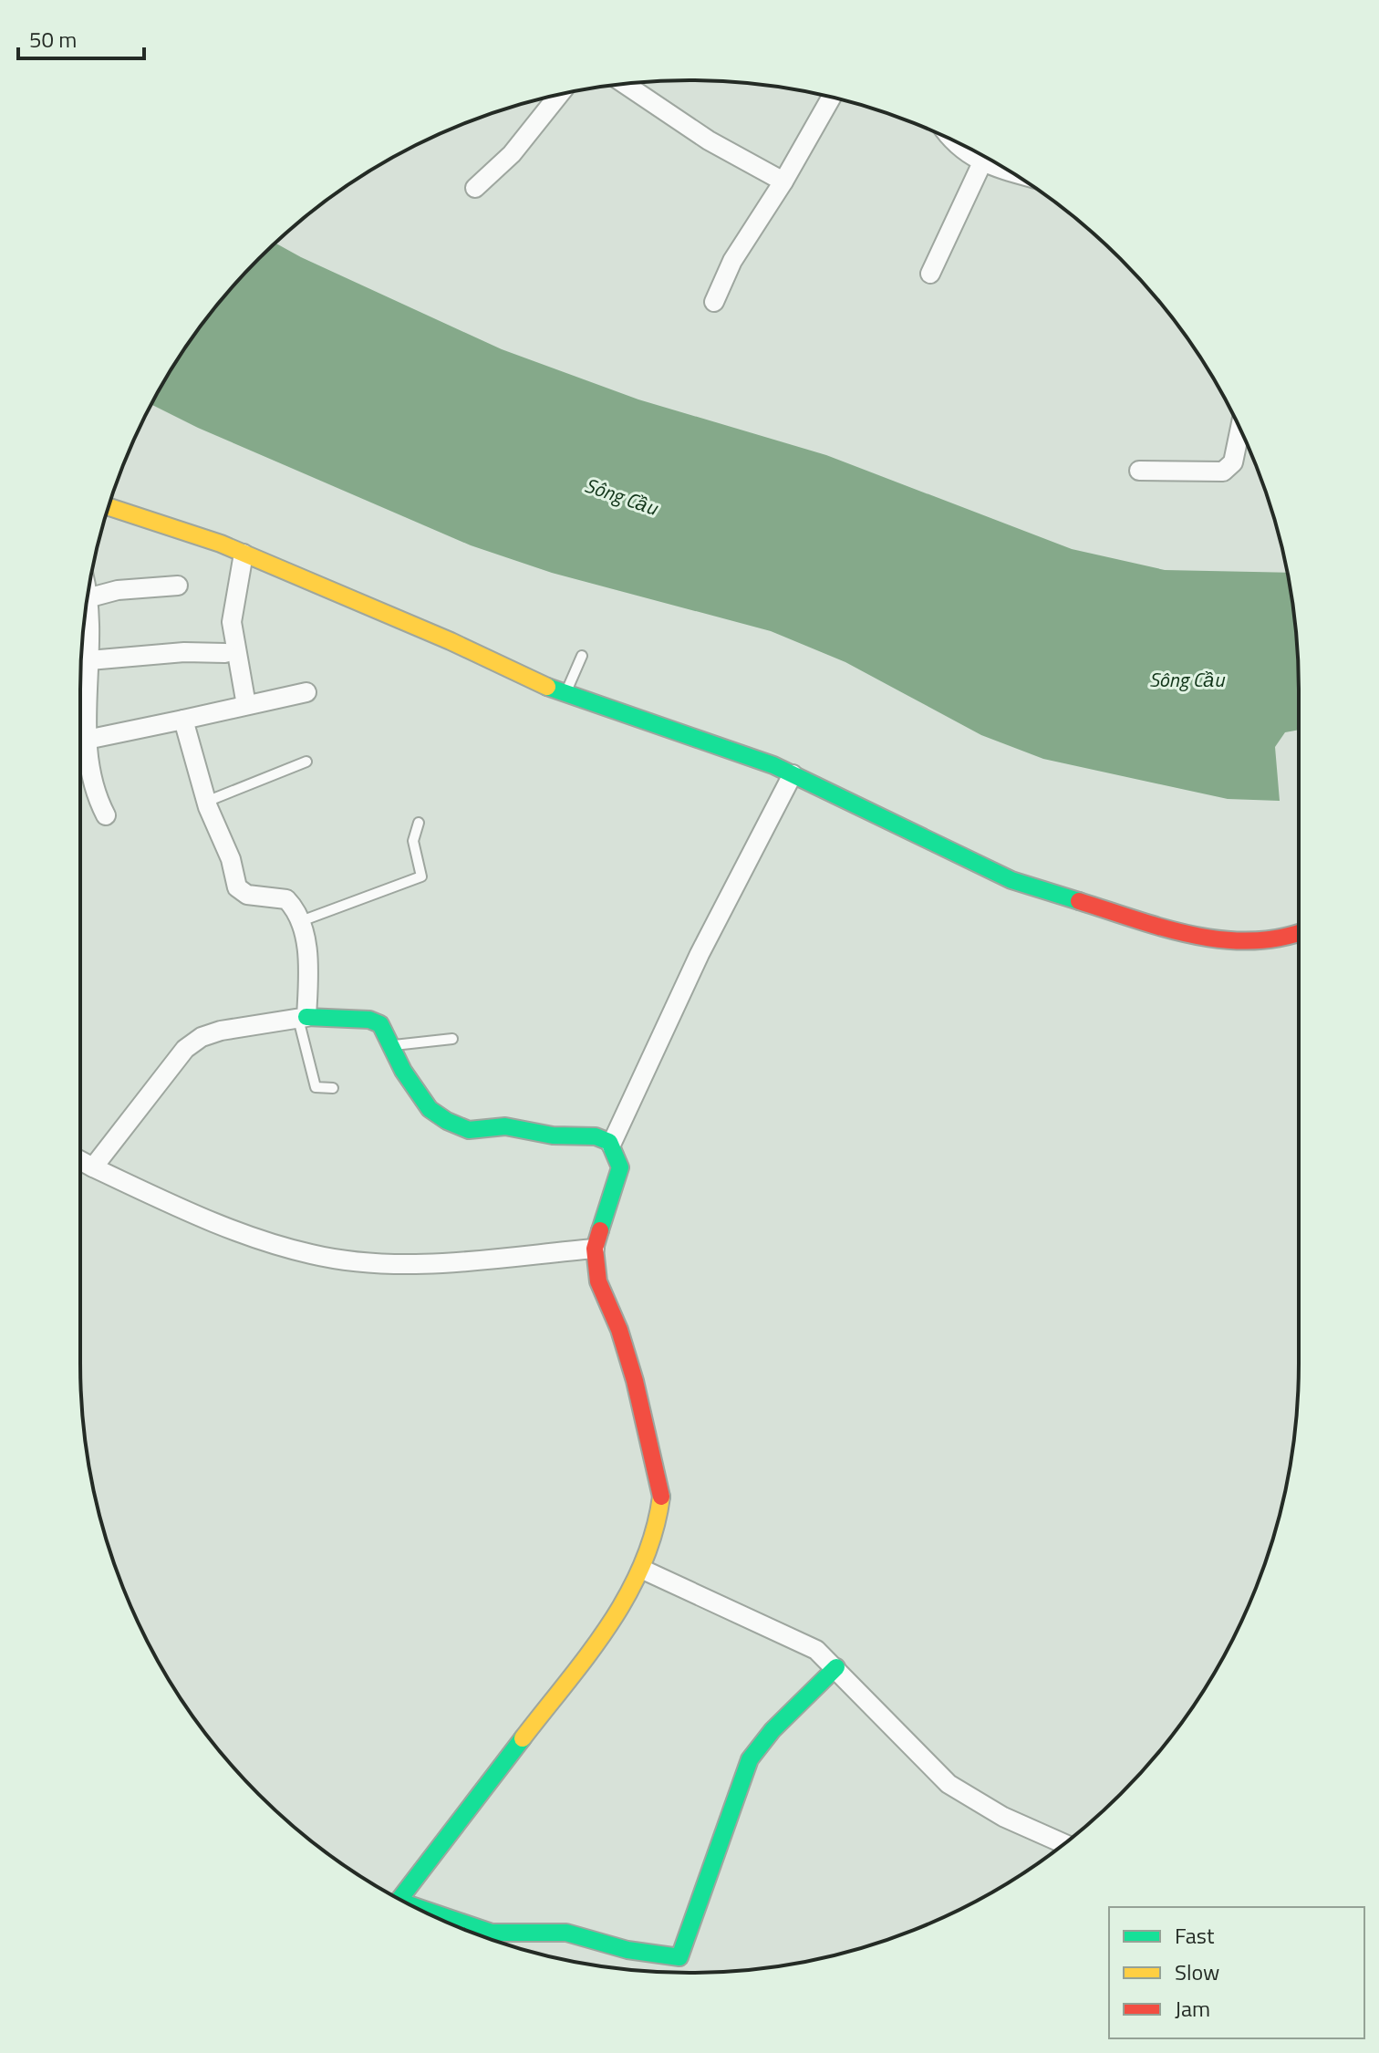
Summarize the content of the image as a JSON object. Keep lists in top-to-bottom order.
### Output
{
  "water": ["Sông Cầu"],
  "legend": ["Fast", "Slow", "Jam"],
  "scale_bar": "50 m"
}
